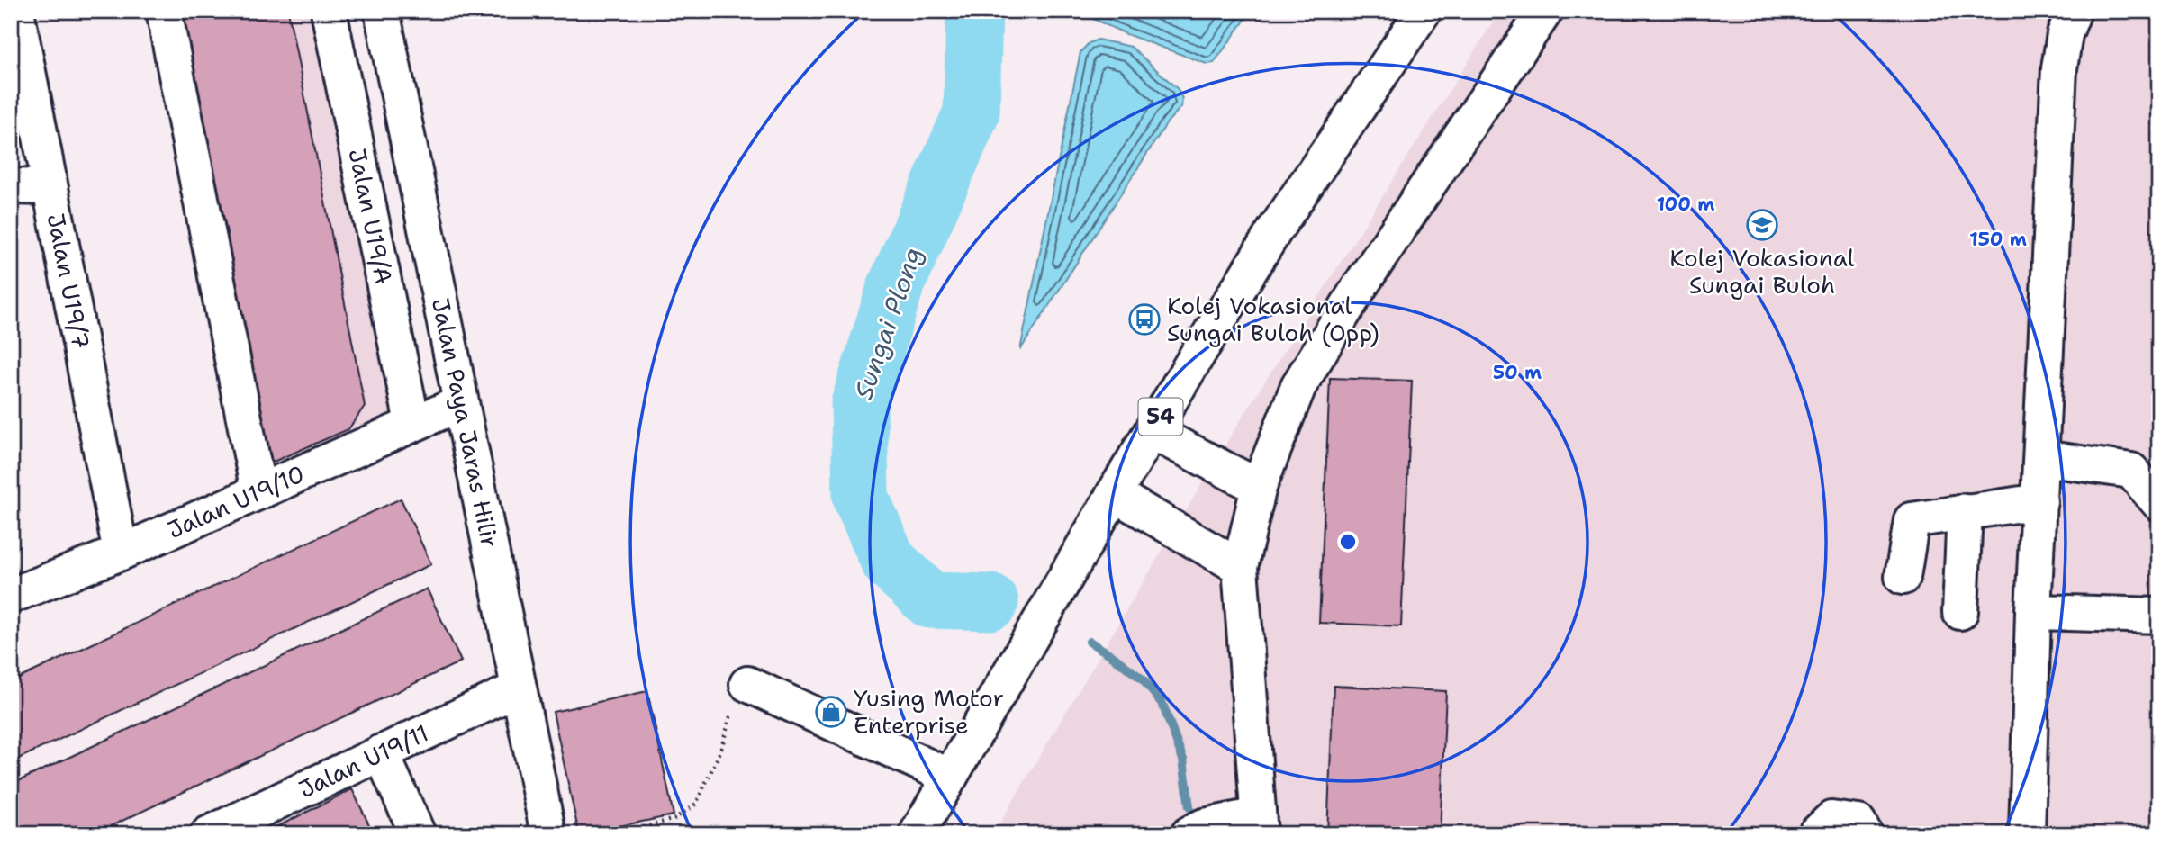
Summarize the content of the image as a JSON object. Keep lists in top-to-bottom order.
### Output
{
  "streets": {
    "main road": [
      "Jalan U19/A",
      "Jalan U19/7",
      "54",
      "Jalan Paya Jaras Hilir",
      "Jalan U19/10",
      "Jalan U19/11"
    ]
  },
  "crossings": [
    ["Jalan U19/A", "Jalan U19/10"],
    ["Jalan U19/7", "Jalan U19/10"],
    ["Jalan Paya Jaras Hilir", "Jalan U19/10"],
    ["Jalan Paya Jaras Hilir", "Jalan U19/11"]
  ],
  "water": ["Sungai Plong"],
  "places": {
    "school or university": ["Kolej Vokasional Sungai Buloh"],
    "bus stop": ["Kolej Vokasional Sungai Buloh (Opp)"],
    "shop": ["Yusing Motor Enterprise"]
  },
  "rings": ["100 m", "150 m", "50 m"]
}
